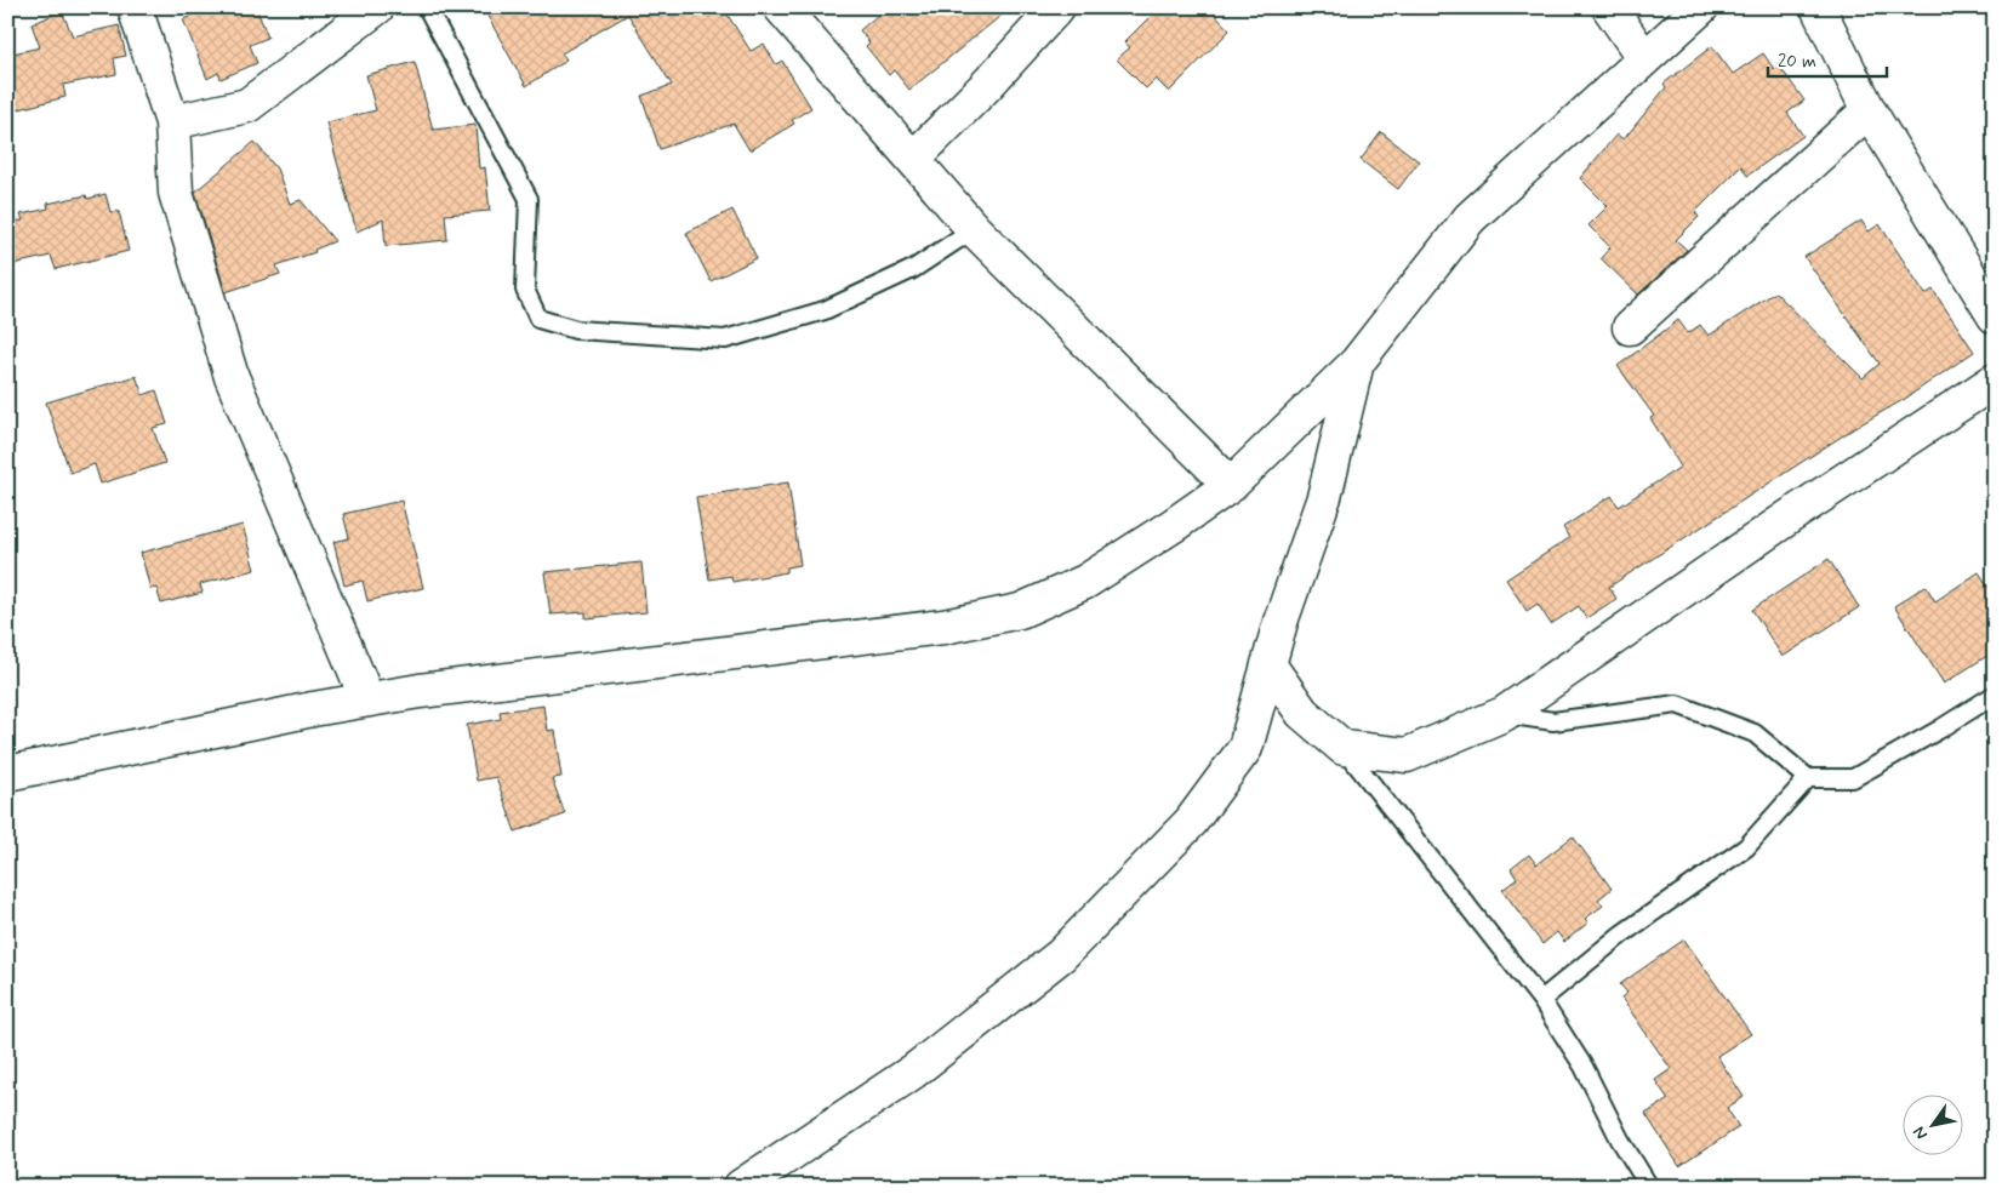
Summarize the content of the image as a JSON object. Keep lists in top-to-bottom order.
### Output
{
  "scale_bar": "20 m",
  "north": "bottom left"
}
